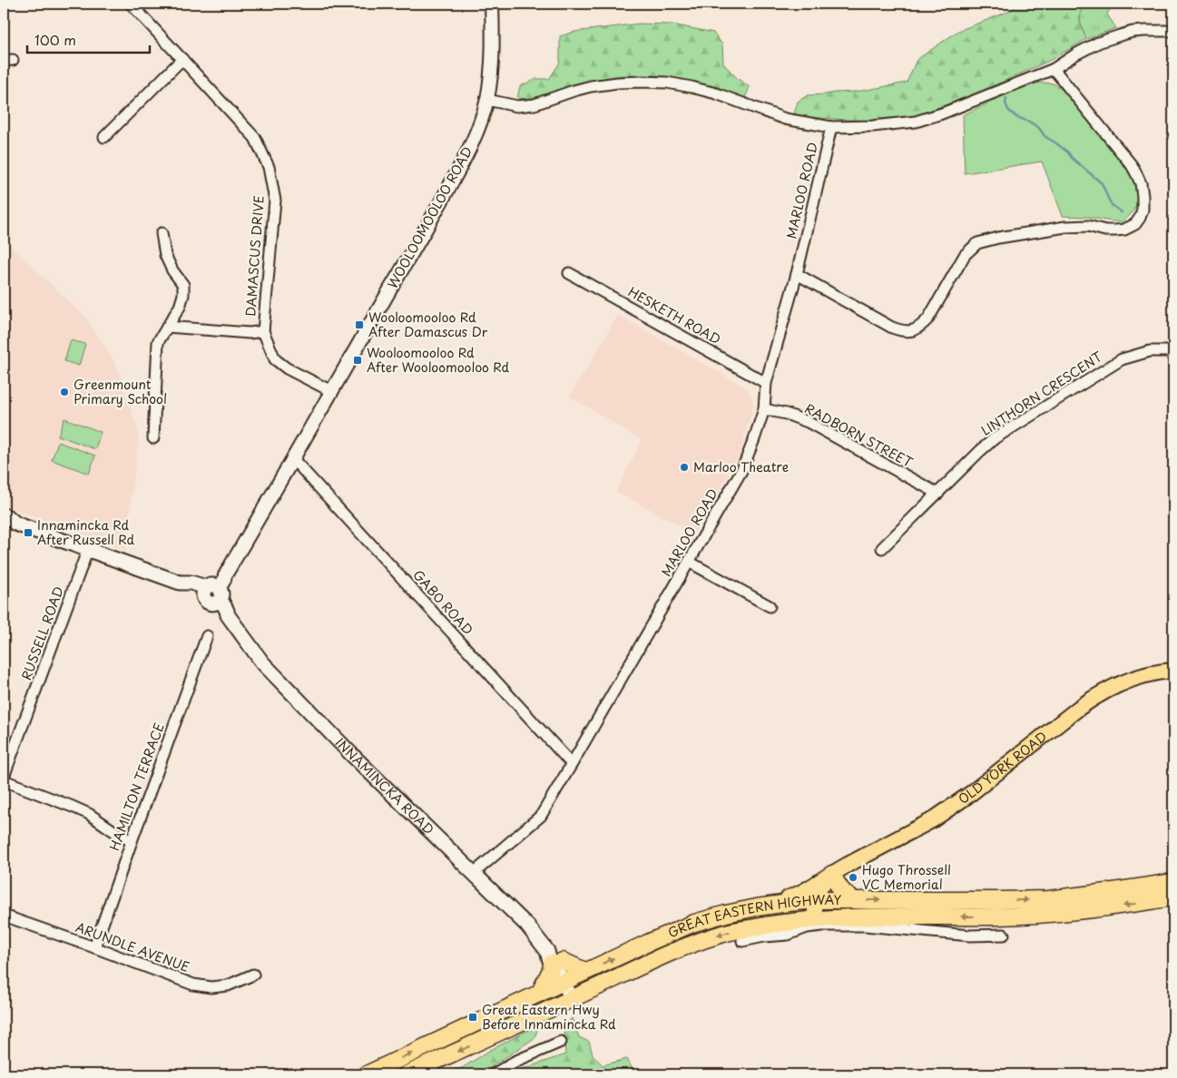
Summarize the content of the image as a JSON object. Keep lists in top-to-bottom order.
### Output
{
  "streets": {
    "highway": ["GREAT EASTERN HIGHWAY"],
    "main road": ["OLD YORK ROAD", "INNAMINCKA ROAD"],
    "street": [
      "MARLOO ROAD",
      "WOOLOOMOOLOO ROAD",
      "DAMASCUS DRIVE",
      "HESKETH ROAD",
      "LINTHORN CRESCENT",
      "RADBORN STREET",
      "GABO ROAD",
      "RUSSELL ROAD",
      "HAMILTON TERRACE",
      "ARUNDLE AVENUE"
    ]
  },
  "crossings": [
    ["MARLOO ROAD", "HESKETH ROAD"],
    ["MARLOO ROAD", "RADBORN STREET"],
    ["MARLOO ROAD", "GABO ROAD"],
    ["MARLOO ROAD", "INNAMINCKA ROAD"],
    ["WOOLOOMOOLOO ROAD", "DAMASCUS DRIVE"],
    ["WOOLOOMOOLOO ROAD", "GABO ROAD"],
    ["WOOLOOMOOLOO ROAD", "INNAMINCKA ROAD"],
    ["LINTHORN CRESCENT", "RADBORN STREET"],
    ["RUSSELL ROAD", "INNAMINCKA ROAD"],
    ["INNAMINCKA ROAD", "GREAT EASTERN HIGHWAY"],
    ["HAMILTON TERRACE", "ARUNDLE AVENUE"]
  ],
  "places": {
    "transit": [
      "Wooloomooloo Rd After Damascus Dr",
      "Wooloomooloo Rd After Wooloomooloo Rd",
      "Innamincka Rd After Russell Rd",
      "Great Eastern Hwy Before Innamincka Rd"
    ],
    "other": ["Greenmount Primary School", "Marloo Theatre", "Hugo Throssell VC Memorial"]
  },
  "scale_bar": "100 m"
}
